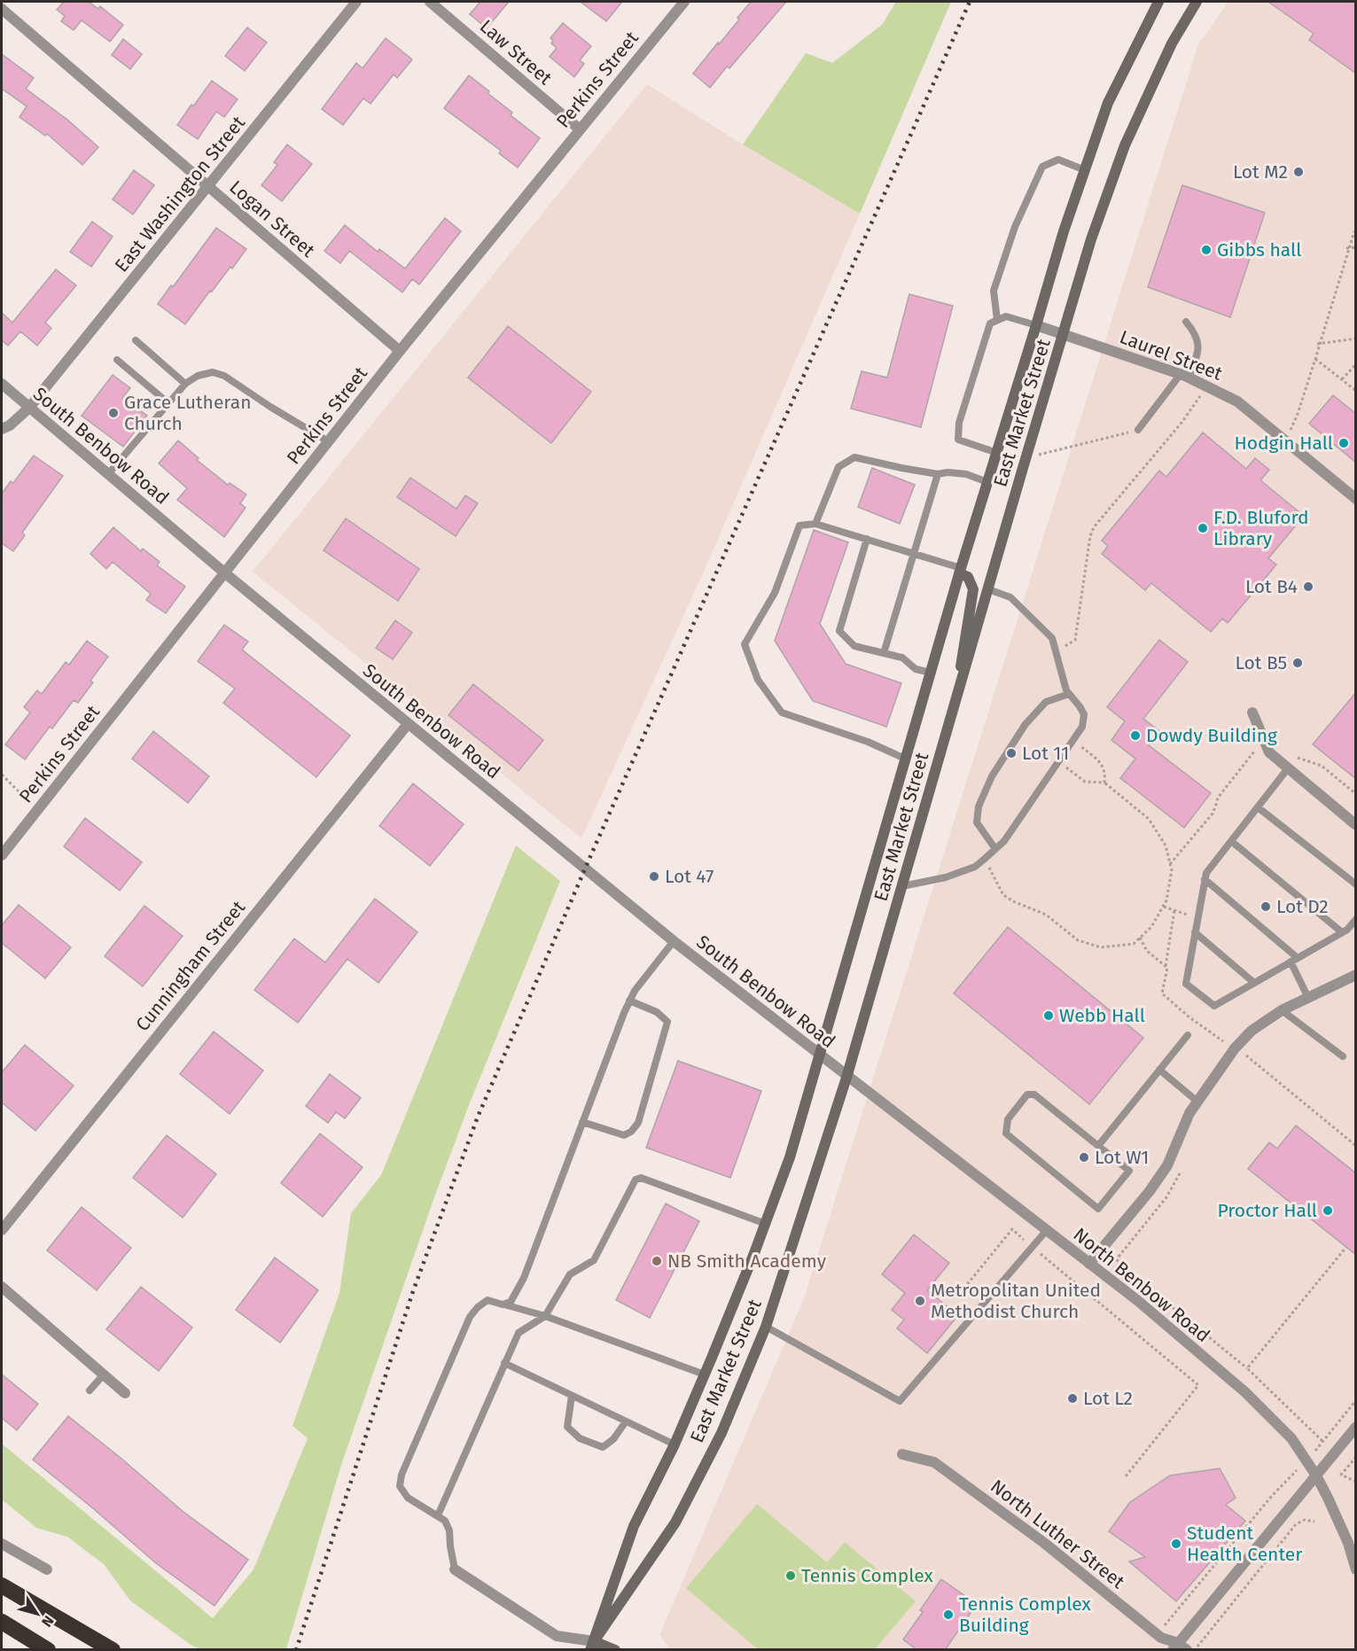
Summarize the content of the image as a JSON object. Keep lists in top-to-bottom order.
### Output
{
  "streets": {
    "main road": ["East Market Street"],
    "street": [
      "Law Street",
      "Perkins Street",
      "East Washington Street",
      "Logan Street",
      "Laurel Street",
      "South Benbow Road",
      "Cunningham Street",
      "North Benbow Road",
      "North Luther Street"
    ]
  },
  "crossings": [
    ["Law Street", "Perkins Street"],
    ["Perkins Street", "Logan Street"],
    ["Perkins Street", "South Benbow Road"],
    ["East Washington Street", "Logan Street"],
    ["East Washington Street", "South Benbow Road"],
    ["Laurel Street", "East Market Street"],
    ["East Market Street", "South Benbow Road"],
    ["East Market Street", "North Benbow Road"],
    ["South Benbow Road", "Cunningham Street"],
    ["South Benbow Road", "North Benbow Road"]
  ],
  "places": [
    "Lot M2",
    "Gibbs hall",
    "Grace Lutheran Church",
    "Hodgin Hall",
    "F.D. Bluford Library",
    "Lot B4",
    "Lot B5",
    "Dowdy Building",
    "Lot 11",
    "Lot 47",
    "Lot D2",
    "Webb Hall",
    "Lot W1",
    "Proctor Hall",
    "NB Smith Academy",
    "Metropolitan United Methodist Church",
    "Lot L2",
    "Student Health Center",
    "Tennis Complex",
    "Tennis Complex Building"
  ],
  "north": "bottom right"
}
